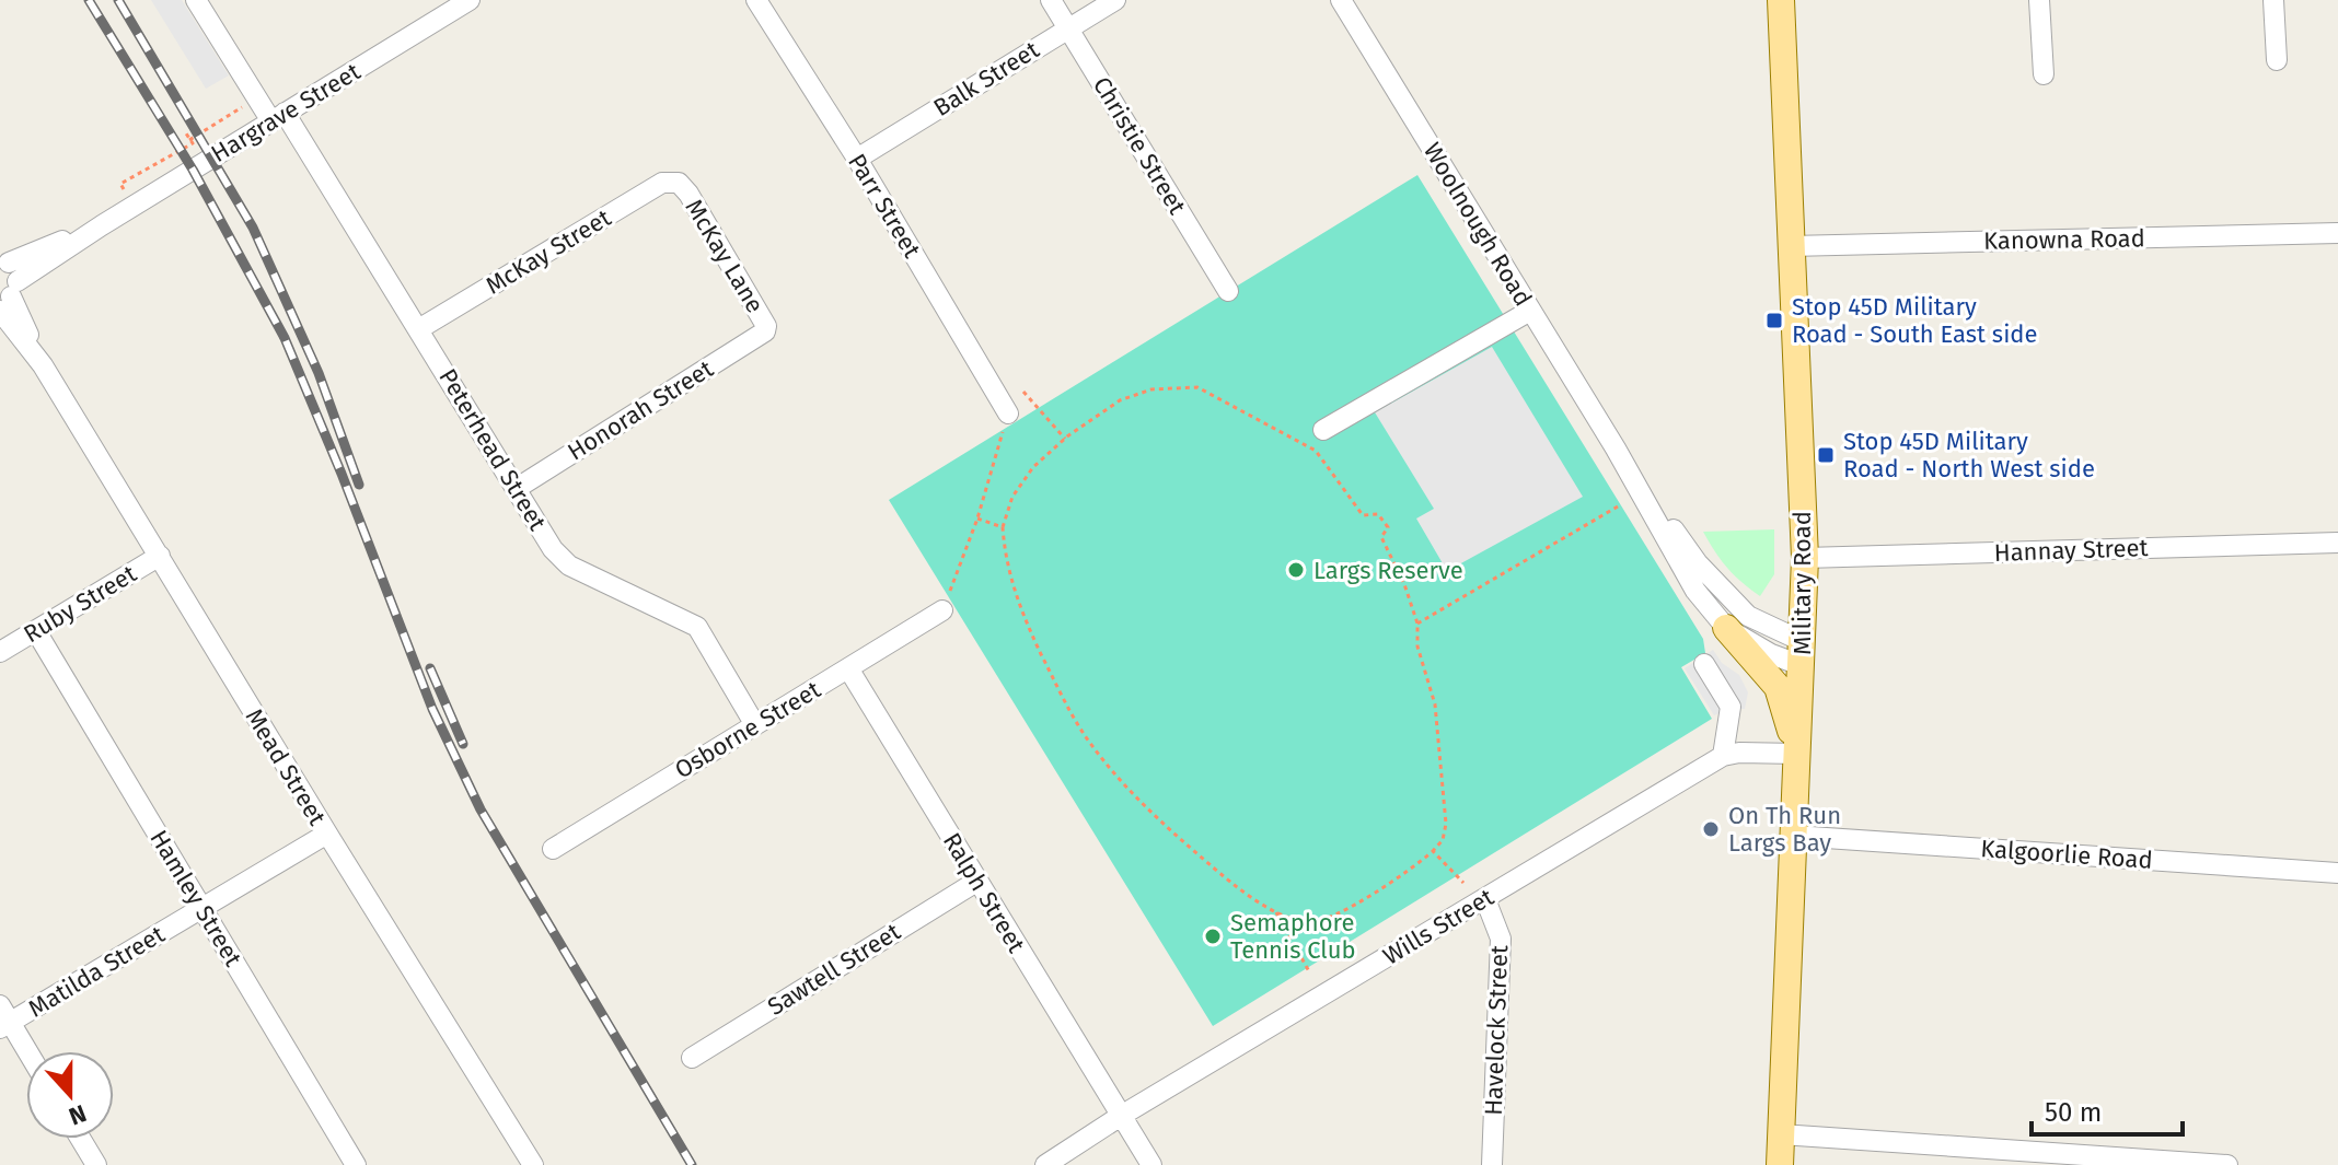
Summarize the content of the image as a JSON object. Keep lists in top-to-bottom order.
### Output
{
  "streets": {
    "main road": ["Military Road"],
    "street": [
      "Balk Street",
      "Hargrave Street",
      "Christie Street",
      "Parr Street",
      "Woolnough Road",
      "Kanowna Road",
      "McKay Street",
      "McKay Lane",
      "Honorah Street",
      "Peterhead Street",
      "Hannay Street",
      "Ruby Street",
      "Osborne Street",
      "Mead Street",
      "Kalgoorlie Road",
      "Ralph Street",
      "Hamley Street",
      "Wills Street",
      "Sawtell Street",
      "Matilda Street",
      "Havelock Street"
    ]
  },
  "crossings": [
    ["Balk Street", "Christie Street"],
    ["Balk Street", "Parr Street"],
    ["Hargrave Street", "Peterhead Street"],
    ["Hargrave Street", "Mead Street"],
    ["Woolnough Road", "Military Road"],
    ["Kanowna Road", "Military Road"],
    ["McKay Street", "McKay Lane"],
    ["McKay Street", "Peterhead Street"],
    ["McKay Lane", "Honorah Street"],
    ["Honorah Street", "Peterhead Street"],
    ["Peterhead Street", "Osborne Street"],
    ["Hannay Street", "Military Road"],
    ["Military Road", "Kalgoorlie Road"],
    ["Military Road", "Wills Street"],
    ["Ruby Street", "Mead Street"],
    ["Ruby Street", "Hamley Street"],
    ["Osborne Street", "Ralph Street"],
    ["Mead Street", "Matilda Street"],
    ["Ralph Street", "Wills Street"],
    ["Ralph Street", "Sawtell Street"],
    ["Hamley Street", "Matilda Street"],
    ["Wills Street", "Havelock Street"]
  ],
  "places": {
    "transit": ["Stop 45D Military Road - South East side", "Stop 45D Military Road - North West side"],
    "other": ["Largs Reserve", "On Th Run Largs Bay", "Semaphore Tennis Club"]
  },
  "scale_bar": "50 m",
  "north": "bottom"
}
